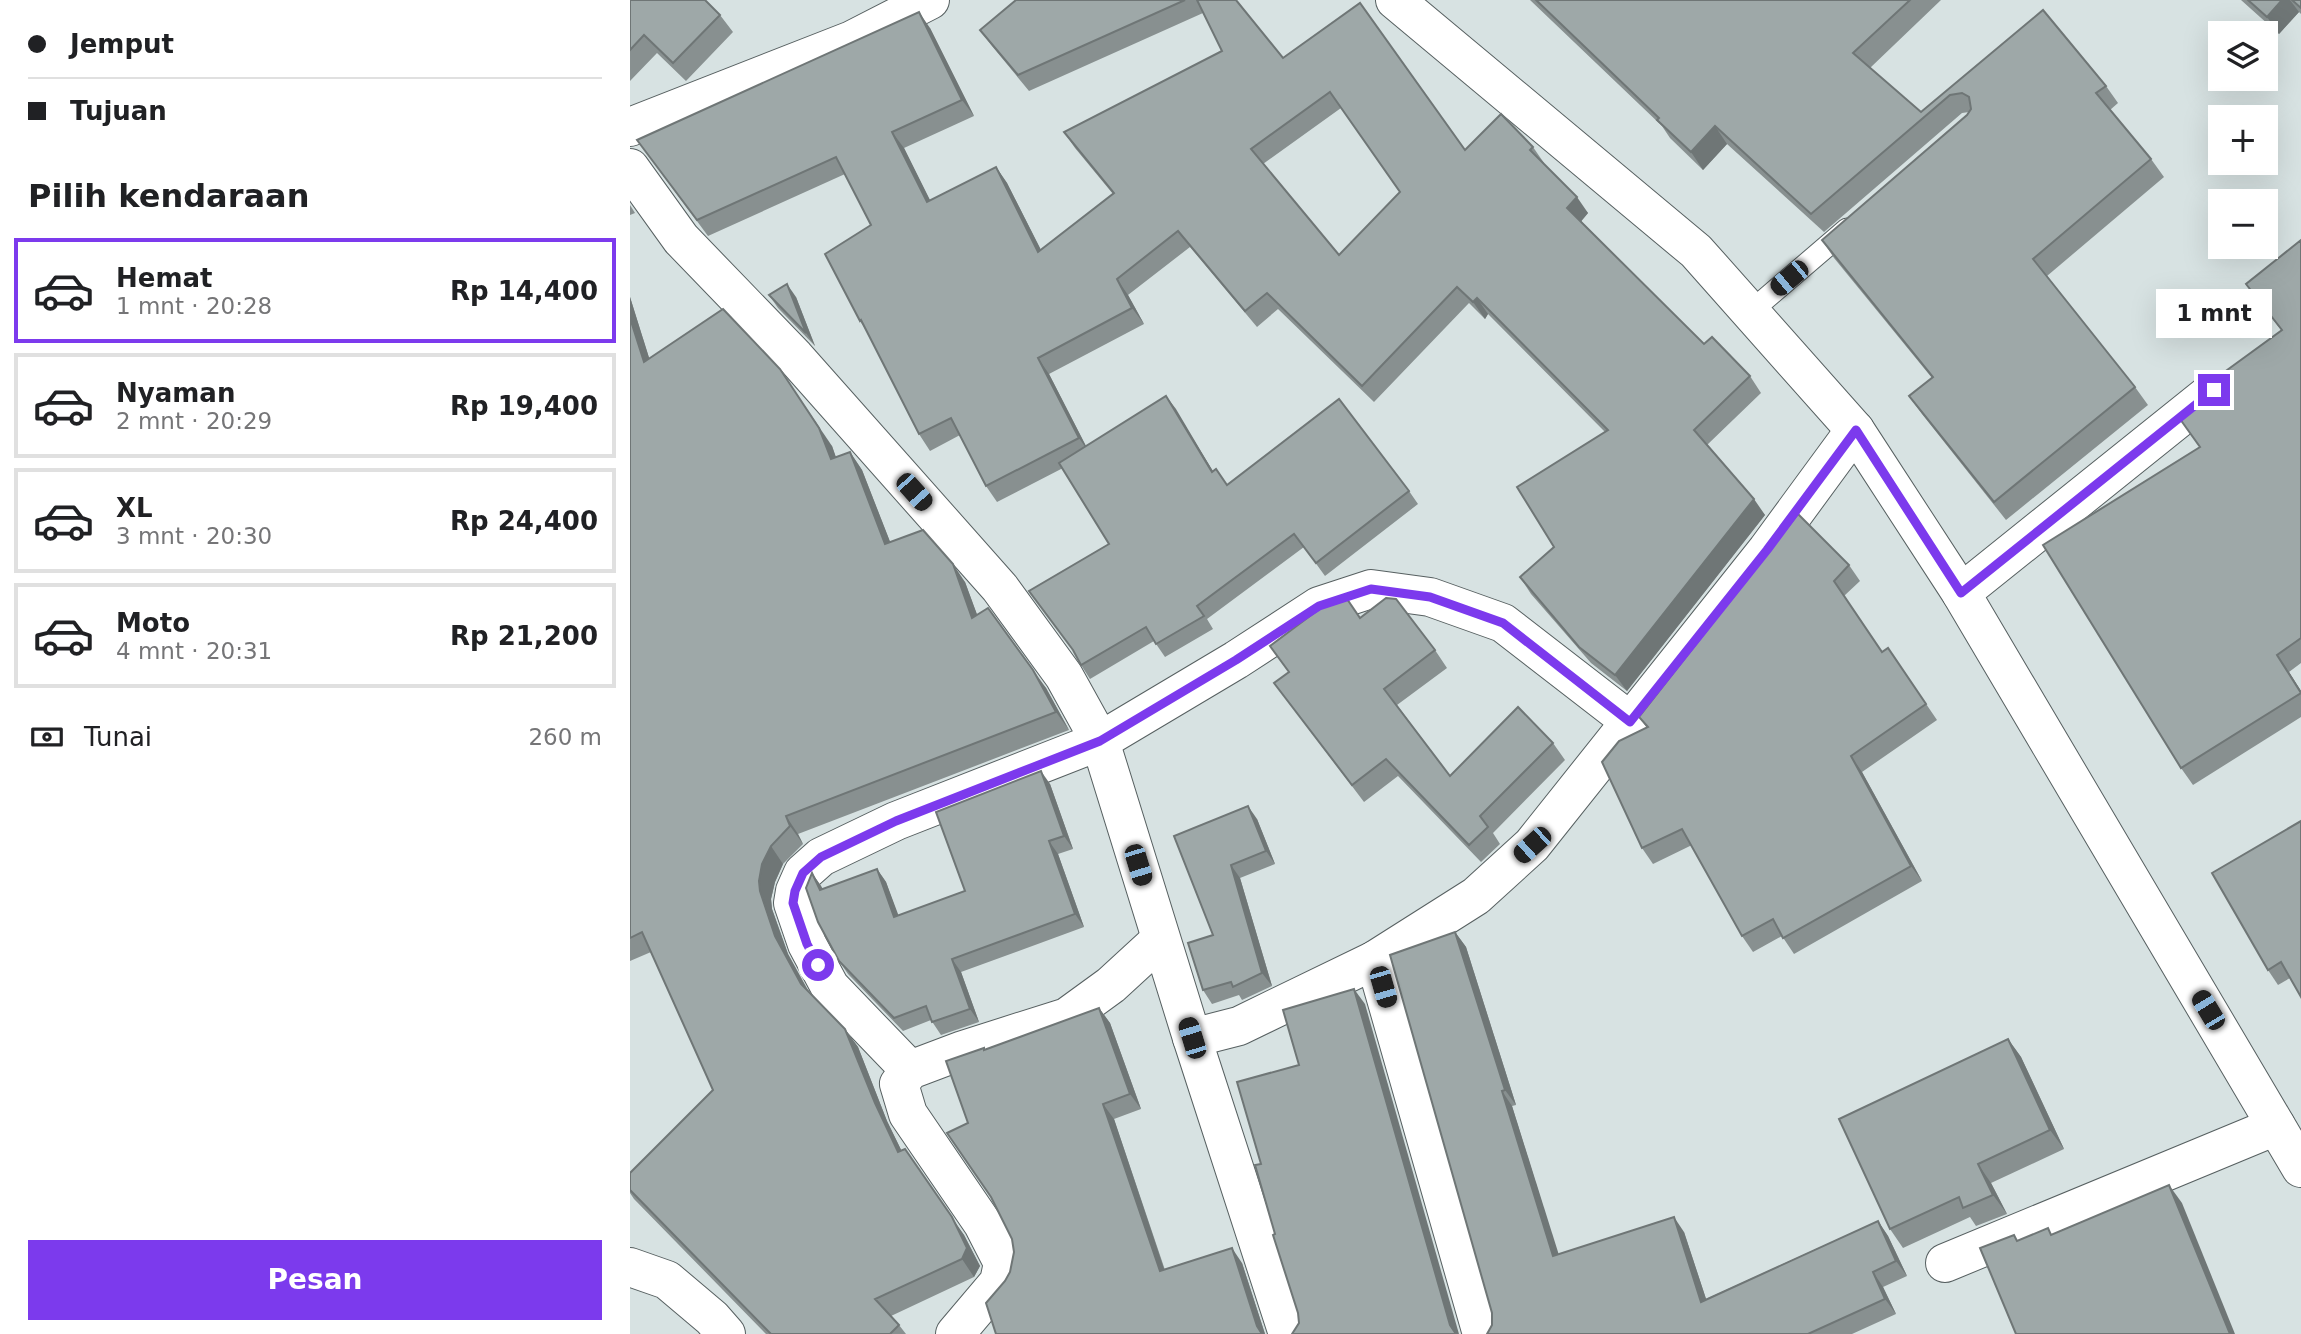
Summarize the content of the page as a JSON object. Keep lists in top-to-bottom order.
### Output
{
  "page": {
    "banner": ["Jemput", "Tujuan"],
    "map_buttons": ["+", "−"],
    "heading": "Pilih kendaraan",
    "list": [
      {
        "name": "Hemat",
        "note": "1 mnt · 20:28",
        "value": "Rp 14,400"
      },
      {
        "name": "Nyaman",
        "note": "2 mnt · 20:29",
        "value": "Rp 19,400"
      },
      {
        "name": "XL",
        "note": "3 mnt · 20:30",
        "value": "Rp 24,400"
      },
      {
        "name": "Moto",
        "note": "4 mnt · 20:31",
        "value": "Rp 21,200"
      }
    ],
    "bubble": "1 mnt",
    "pay": ["Tunai", "260 m"],
    "buttons": "Pesan"
  }
}
